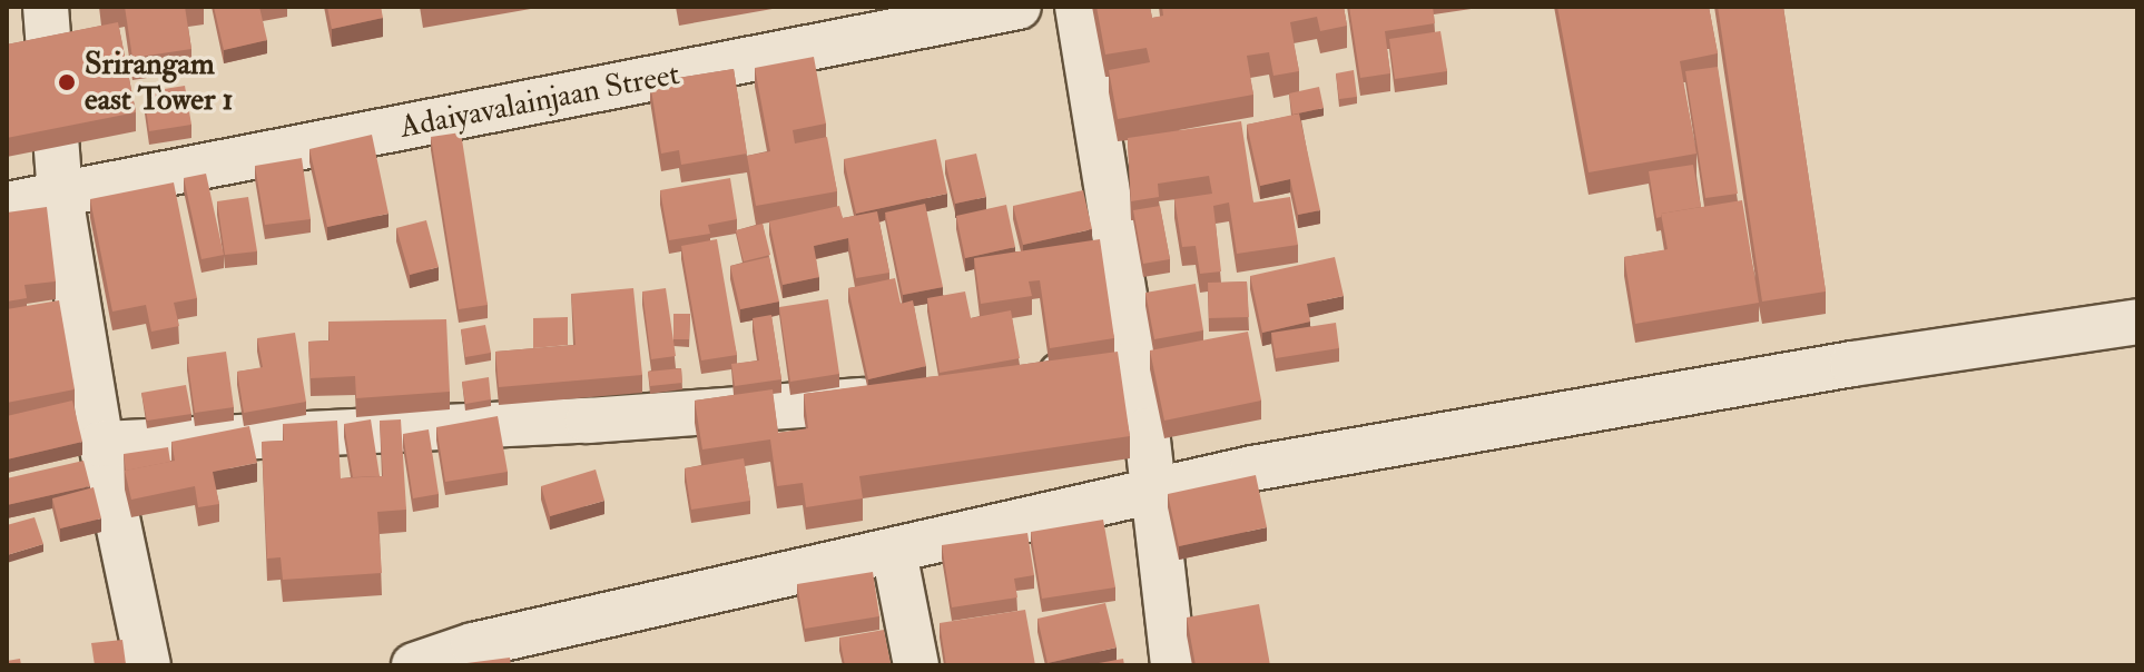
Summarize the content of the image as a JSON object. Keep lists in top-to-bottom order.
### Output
{
  "streets": {
    "street": ["Adaiyavalainjaan Street"]
  },
  "places": ["Srirangam east Tower 1"]
}
